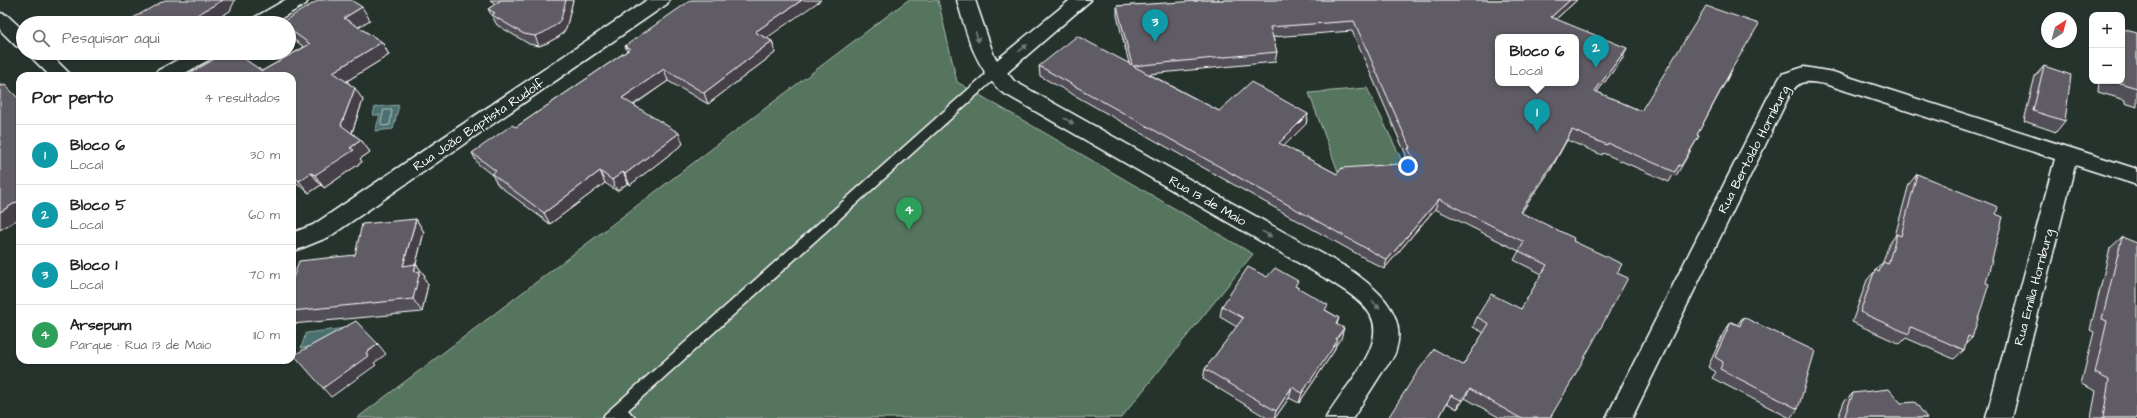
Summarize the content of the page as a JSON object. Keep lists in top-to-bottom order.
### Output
{
  "streets": {
    "street": [
      "Rua João Baptista Rudolf",
      "Rua Bertoldo Hornburg",
      "Rua 13 de Maio",
      "Rua Emília Hornburg"
    ]
  },
  "crossings": [
    ["Rua Bertoldo Hornburg", "Rua Emília Hornburg"]
  ],
  "one_way": ["Rua 13 de Maio"],
  "north": "top right",
  "page": {
    "pins": [
      "3",
      "2",
      "1",
      "4"
    ],
    "map_buttons": ["+", "−"],
    "search": "Pesquisar aqui",
    "popup": ["Bloco 6", "Local"],
    "heading": ["Por perto", "4 resultados"],
    "list": [
      {
        "mark": "1",
        "name": "Bloco 6",
        "note": "Local",
        "value": "30 m"
      },
      {
        "mark": "2",
        "name": "Bloco 5",
        "note": "Local",
        "value": "60 m"
      },
      {
        "mark": "3",
        "name": "Bloco 1",
        "note": "Local",
        "value": "70 m"
      },
      {
        "mark": "4",
        "name": "Arsepum",
        "note": "Parque · Rua 13 de Maio",
        "value": "110 m"
      }
    ]
  }
}
